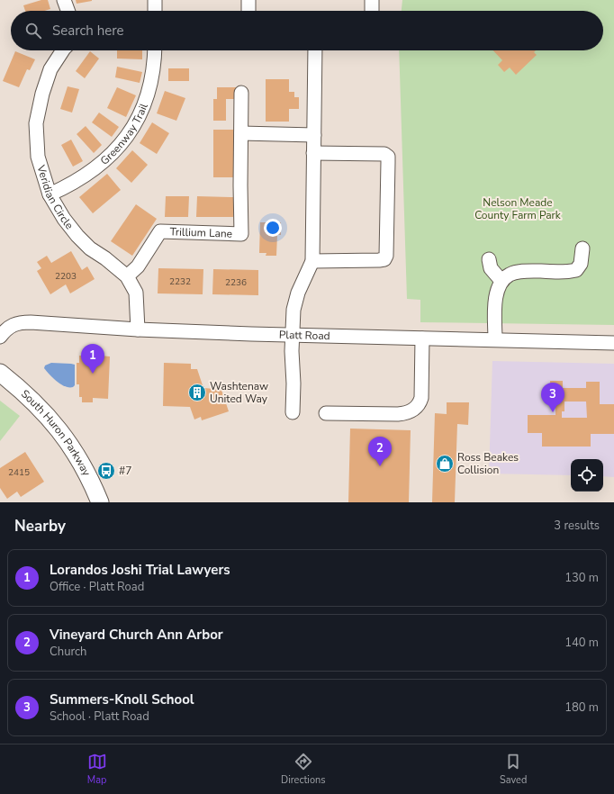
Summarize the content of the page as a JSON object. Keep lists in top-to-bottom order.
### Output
{
  "streets": {
    "main road": ["South Huron Parkway"],
    "street": [
      "Greenway Trail",
      "Veridian Circle",
      "Trillium Lane",
      "Platt Road"
    ]
  },
  "crossings": [
    ["Greenway Trail", "Veridian Circle"],
    ["Veridian Circle", "Trillium Lane"],
    ["Veridian Circle", "Platt Road"]
  ],
  "parks": ["Nelson Meade County Farm Park"],
  "places": {
    "building": ["Washtenaw United Way"],
    "shop": ["Ross Beakes Collision"],
    "bus stop": ["#7"]
  },
  "house_numbers": [
    "2203",
    "2232",
    "2236",
    "2415"
  ],
  "page": {
    "search": "Search here",
    "pins": ["1", "3", "2"],
    "heading": ["Nearby", "3 results"],
    "list": [
      {
        "mark": "1",
        "name": "Lorandos Joshi Trial Lawyers",
        "note": "Office · Platt Road",
        "value": "130 m"
      },
      {
        "mark": "2",
        "name": "Vineyard Church Ann Arbor",
        "note": "Church",
        "value": "140 m"
      },
      {
        "mark": "3",
        "name": "Summers-Knoll School",
        "note": "School · Platt Road",
        "value": "180 m"
      }
    ],
    "nav": ["Map", "Directions", "Saved"]
  }
}
